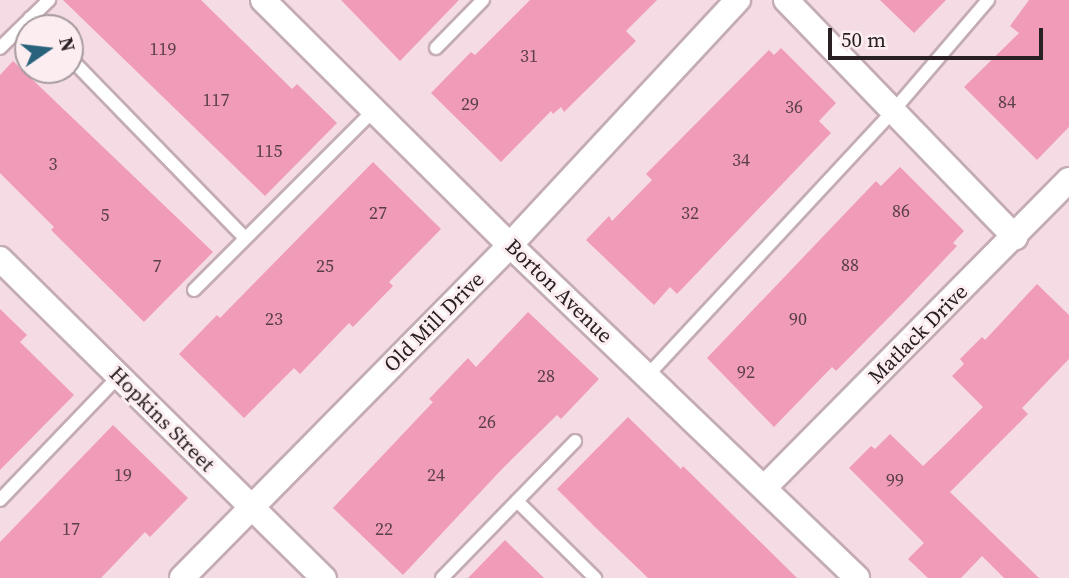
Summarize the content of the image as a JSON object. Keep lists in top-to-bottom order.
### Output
{
  "streets": {
    "street": [
      "Borton Avenue",
      "Old Mill Drive",
      "Matlack Drive",
      "Hopkins Street"
    ]
  },
  "crossings": [
    ["Borton Avenue", "Old Mill Drive"],
    ["Borton Avenue", "Matlack Drive"],
    ["Old Mill Drive", "Hopkins Street"]
  ],
  "house_numbers": [
    "119",
    "31",
    "117",
    "84",
    "29",
    "36",
    "115",
    "34",
    "3",
    "86",
    "27",
    "32",
    "5",
    "88",
    "7",
    "25",
    "23",
    "90",
    "92",
    "28",
    "26",
    "19",
    "24",
    "99",
    "17",
    "22"
  ],
  "scale_bar": "50 m",
  "north": "right"
}
